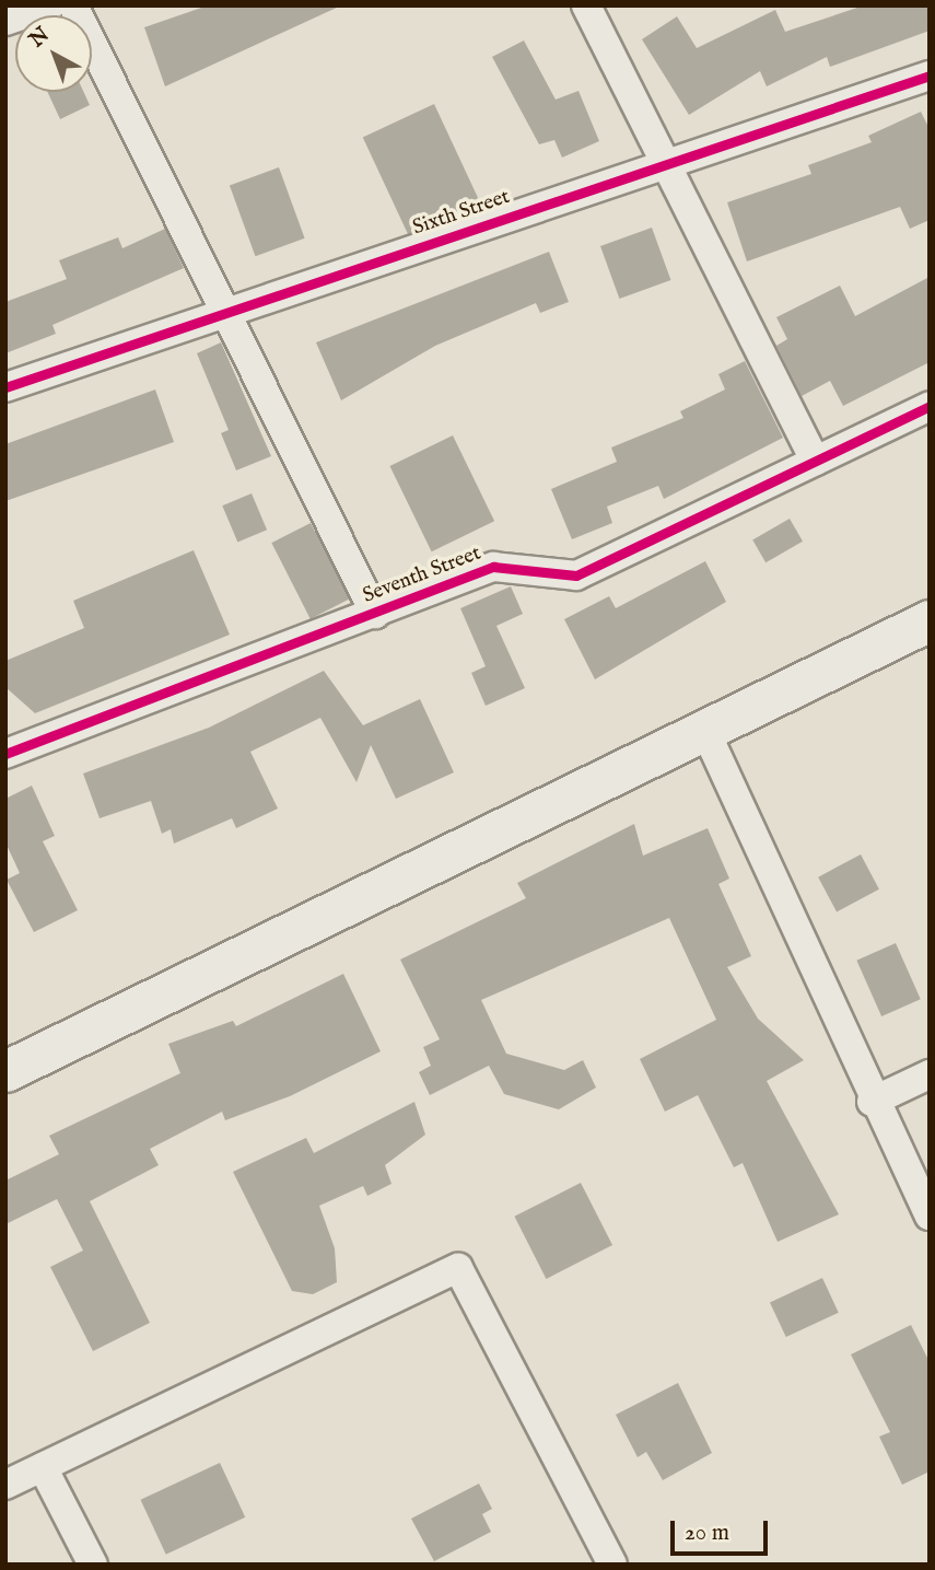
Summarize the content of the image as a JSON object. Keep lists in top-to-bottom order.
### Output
{
  "streets": {
    "street": ["Sixth Street", "Seventh Street"]
  },
  "scale_bar": "20 m",
  "north": "top left"
}
